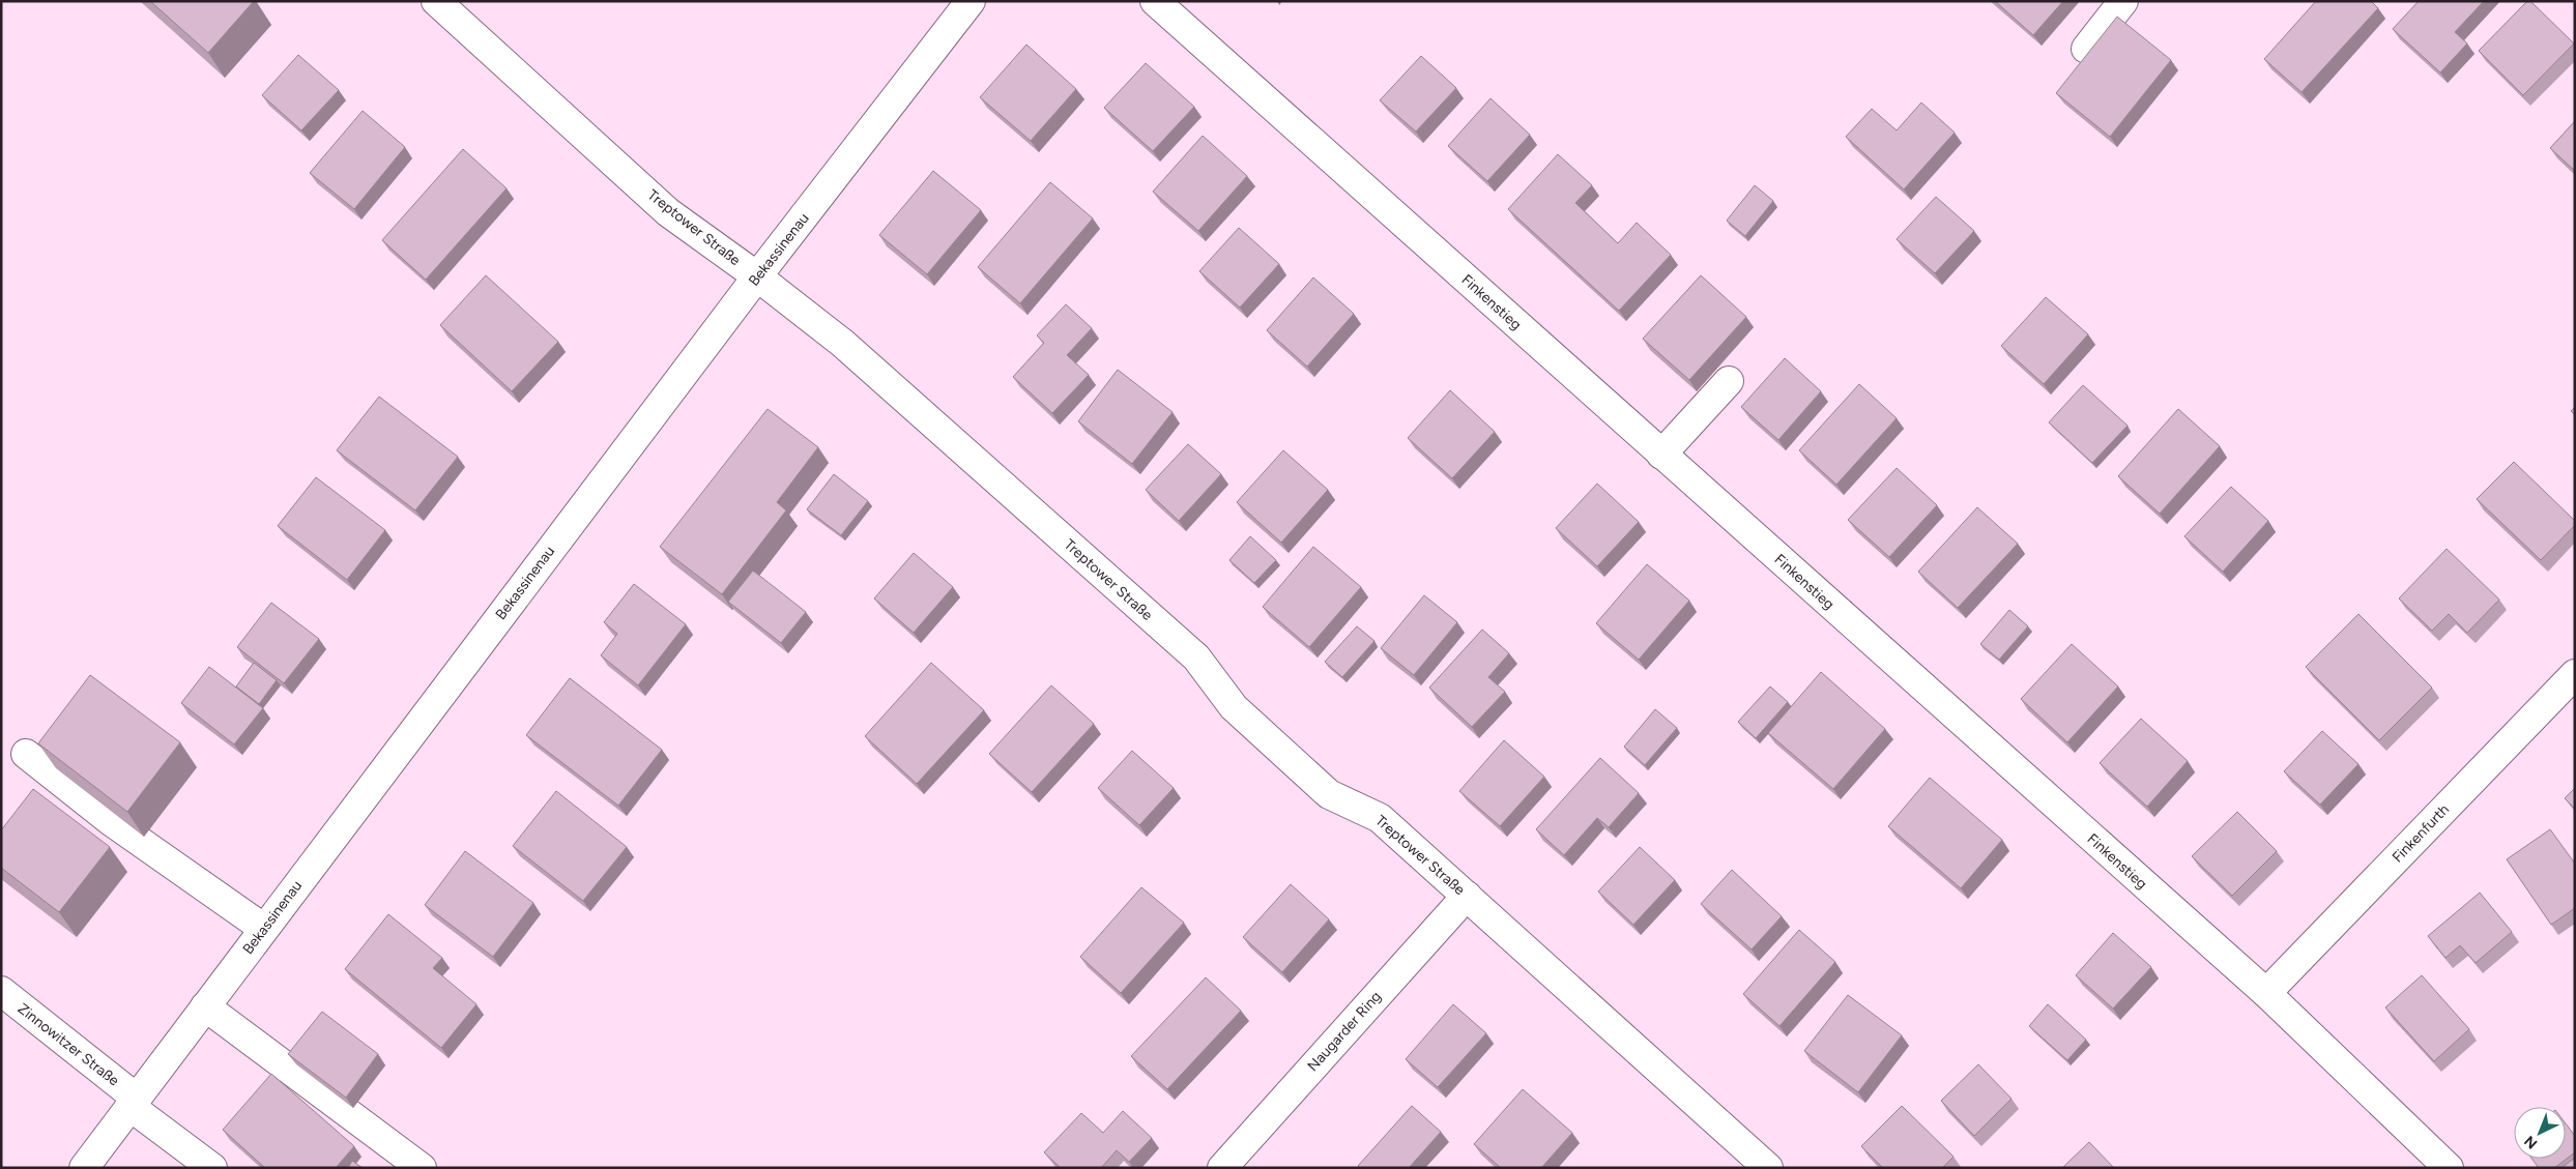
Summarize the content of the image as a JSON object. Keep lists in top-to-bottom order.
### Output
{
  "streets": {
    "street": [
      "Treptower Straße",
      "Bekassinenau",
      "Finkenstieg",
      "Finkenfurth",
      "Naugarder Ring",
      "Zinnowitzer Straße"
    ]
  },
  "crossings": [
    ["Treptower Straße", "Bekassinenau"],
    ["Treptower Straße", "Naugarder Ring"],
    ["Bekassinenau", "Zinnowitzer Straße"],
    ["Finkenstieg", "Finkenfurth"]
  ],
  "north": "bottom left"
}
